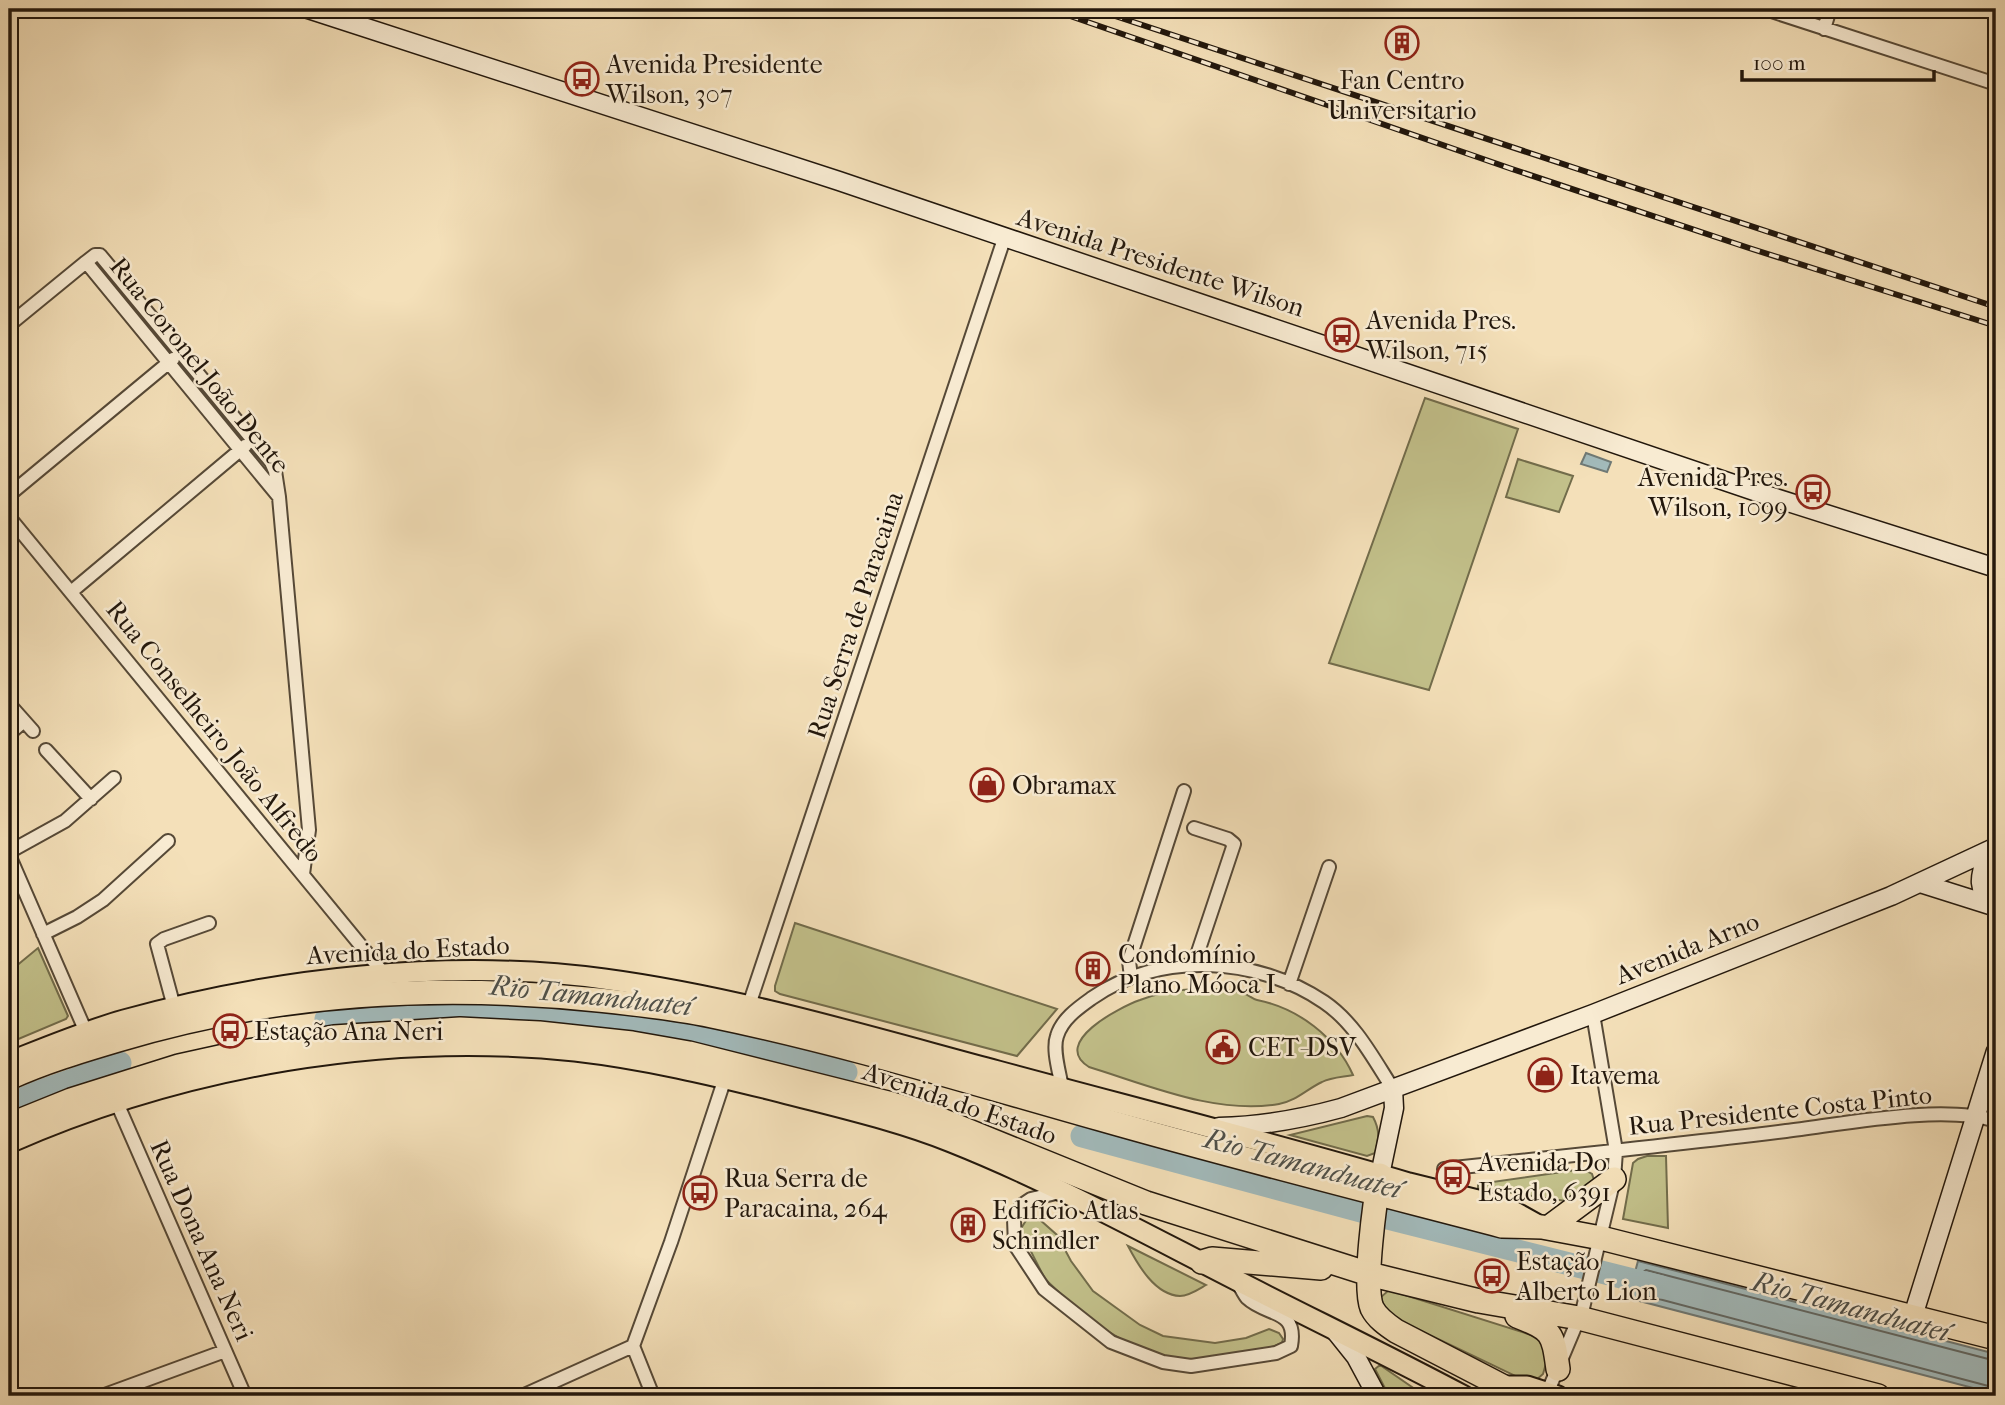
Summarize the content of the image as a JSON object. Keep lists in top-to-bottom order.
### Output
{
  "streets": {
    "highway": ["Avenida do Estado"],
    "street": [
      "Avenida Presidente Wilson",
      "Rua Coronel João Dente",
      "Rua Serra de Paracaina",
      "Rua Conselheiro João Alfredo",
      "Avenida Arno",
      "Rua Presidente Costa Pinto",
      "Rua Dona Ana Neri"
    ]
  },
  "crossings": [
    ["Avenida Presidente Wilson", "Rua Serra de Paracaina"],
    ["Rua Coronel João Dente", "Rua Conselheiro João Alfredo"],
    ["Rua Serra de Paracaina", "Avenida do Estado"],
    ["Rua Conselheiro João Alfredo", "Avenida do Estado"],
    ["Avenida Arno", "Avenida do Estado"],
    ["Avenida do Estado", "Rua Dona Ana Neri"]
  ],
  "water": ["Rio Tamanduateí"],
  "places": {
    "building": ["Fan Centro Universitario", "Condomínio Plano Móoca I", "Edifício Atlas Schindler"],
    "bus stop": [
      "Avenida Presidente Wilson, 307",
      "Avenida Pres. Wilson, 715",
      "Avenida Pres. Wilson, 1099",
      "Estação Ana Neri",
      "Avenida Do Estado, 6391",
      "Rua Serra de Paracaina, 264",
      "Estação Alberto Lion"
    ],
    "shop": ["Obramax", "Itavema"],
    "public building": ["CET-DSV"]
  },
  "scale_bar": "100 m"
}
